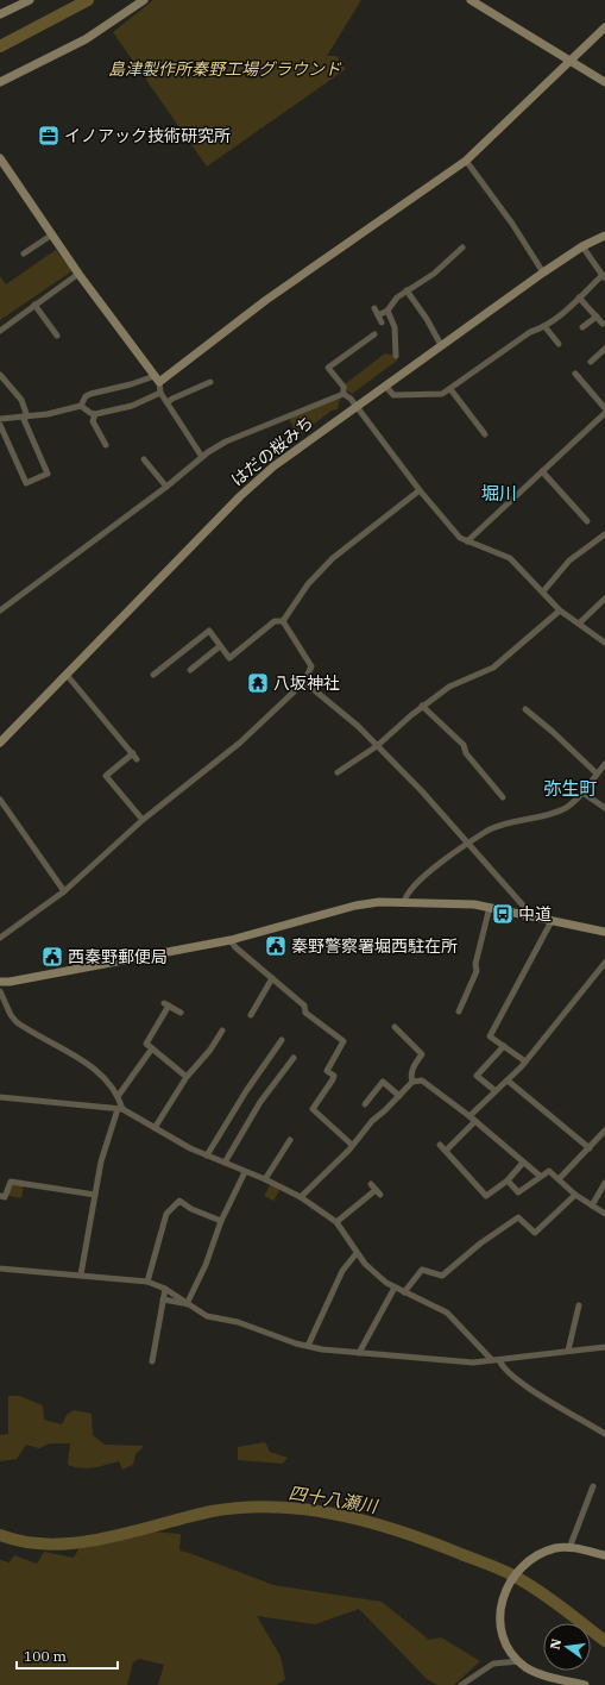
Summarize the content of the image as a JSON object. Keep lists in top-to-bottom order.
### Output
{
  "streets": {
    "street": ["はだの桜みち"]
  },
  "districts": ["堀川", "弥生町"],
  "water": ["四十八瀬川"],
  "parks": ["島津製作所秦野工場グラウンド"],
  "places": {
    "office": ["イノアック技術研究所"],
    "temple": ["八坂神社"],
    "bus stop": ["中道"],
    "public building": ["秦野警察署堀西駐在所", "西秦野郵便局"]
  },
  "scale_bar": "100 m",
  "north": "left"
}
